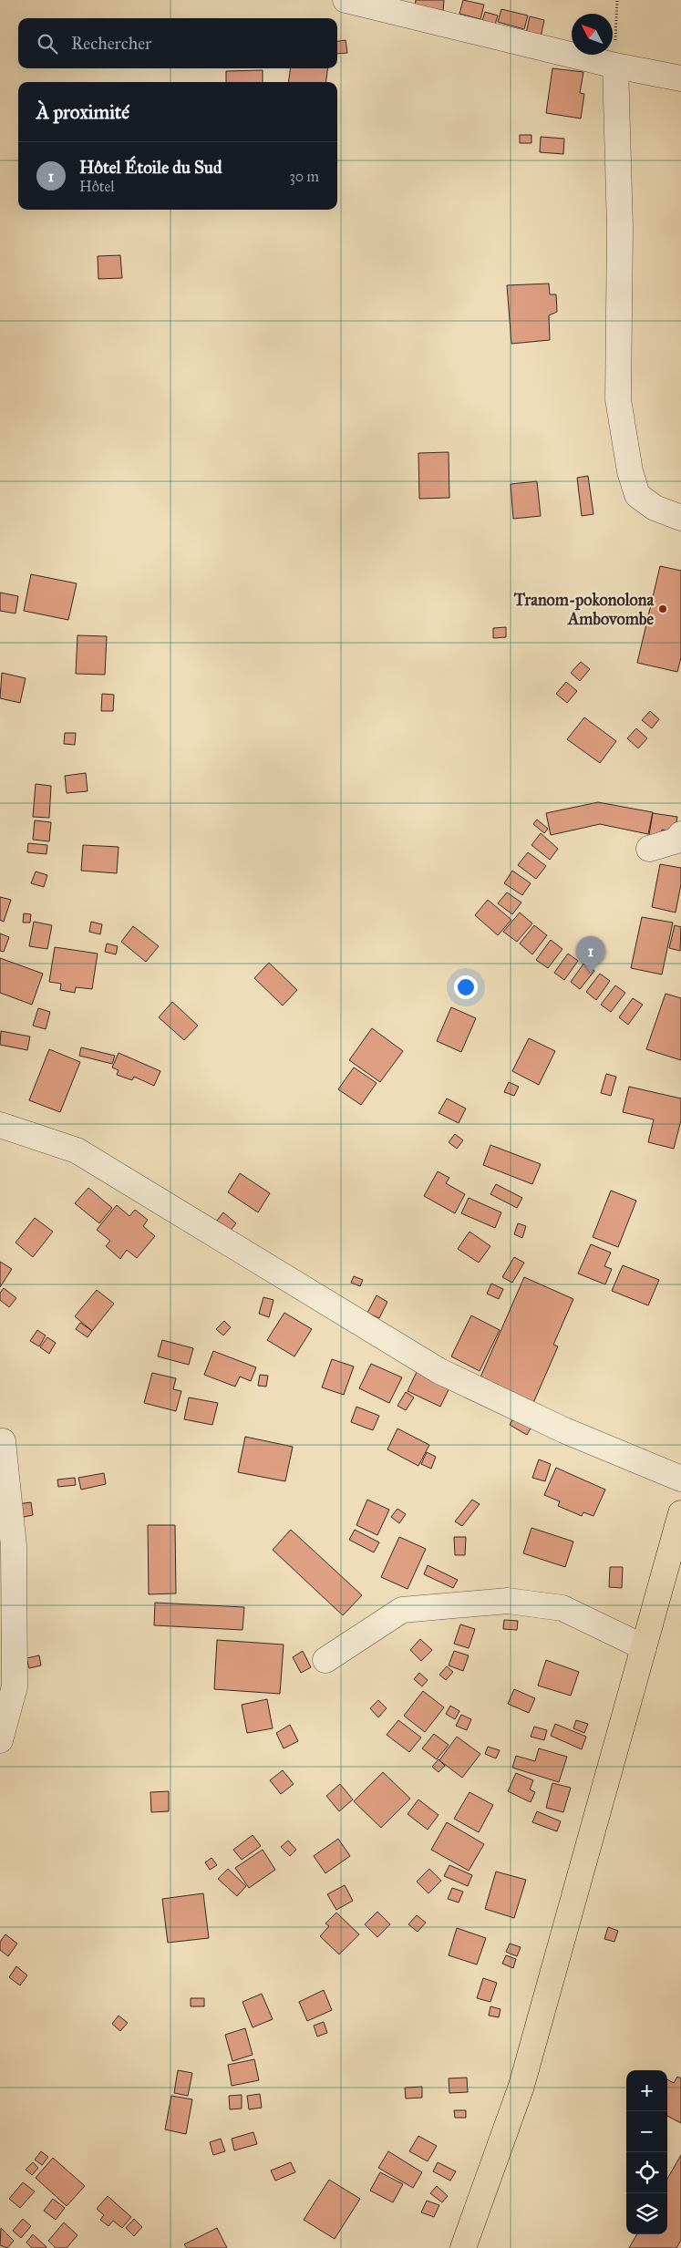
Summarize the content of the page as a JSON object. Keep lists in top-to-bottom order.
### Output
{
  "places": ["Tranom-pokonolona Ambovombe"],
  "north": "top left",
  "page": {
    "search": "Rechercher",
    "heading": "À proximité",
    "list": [
      {
        "mark": "1",
        "name": "Hôtel Étoile du Sud",
        "note": "Hôtel",
        "value": "30 m"
      }
    ],
    "pins": "1",
    "map_buttons": ["+", "−"]
  }
}
